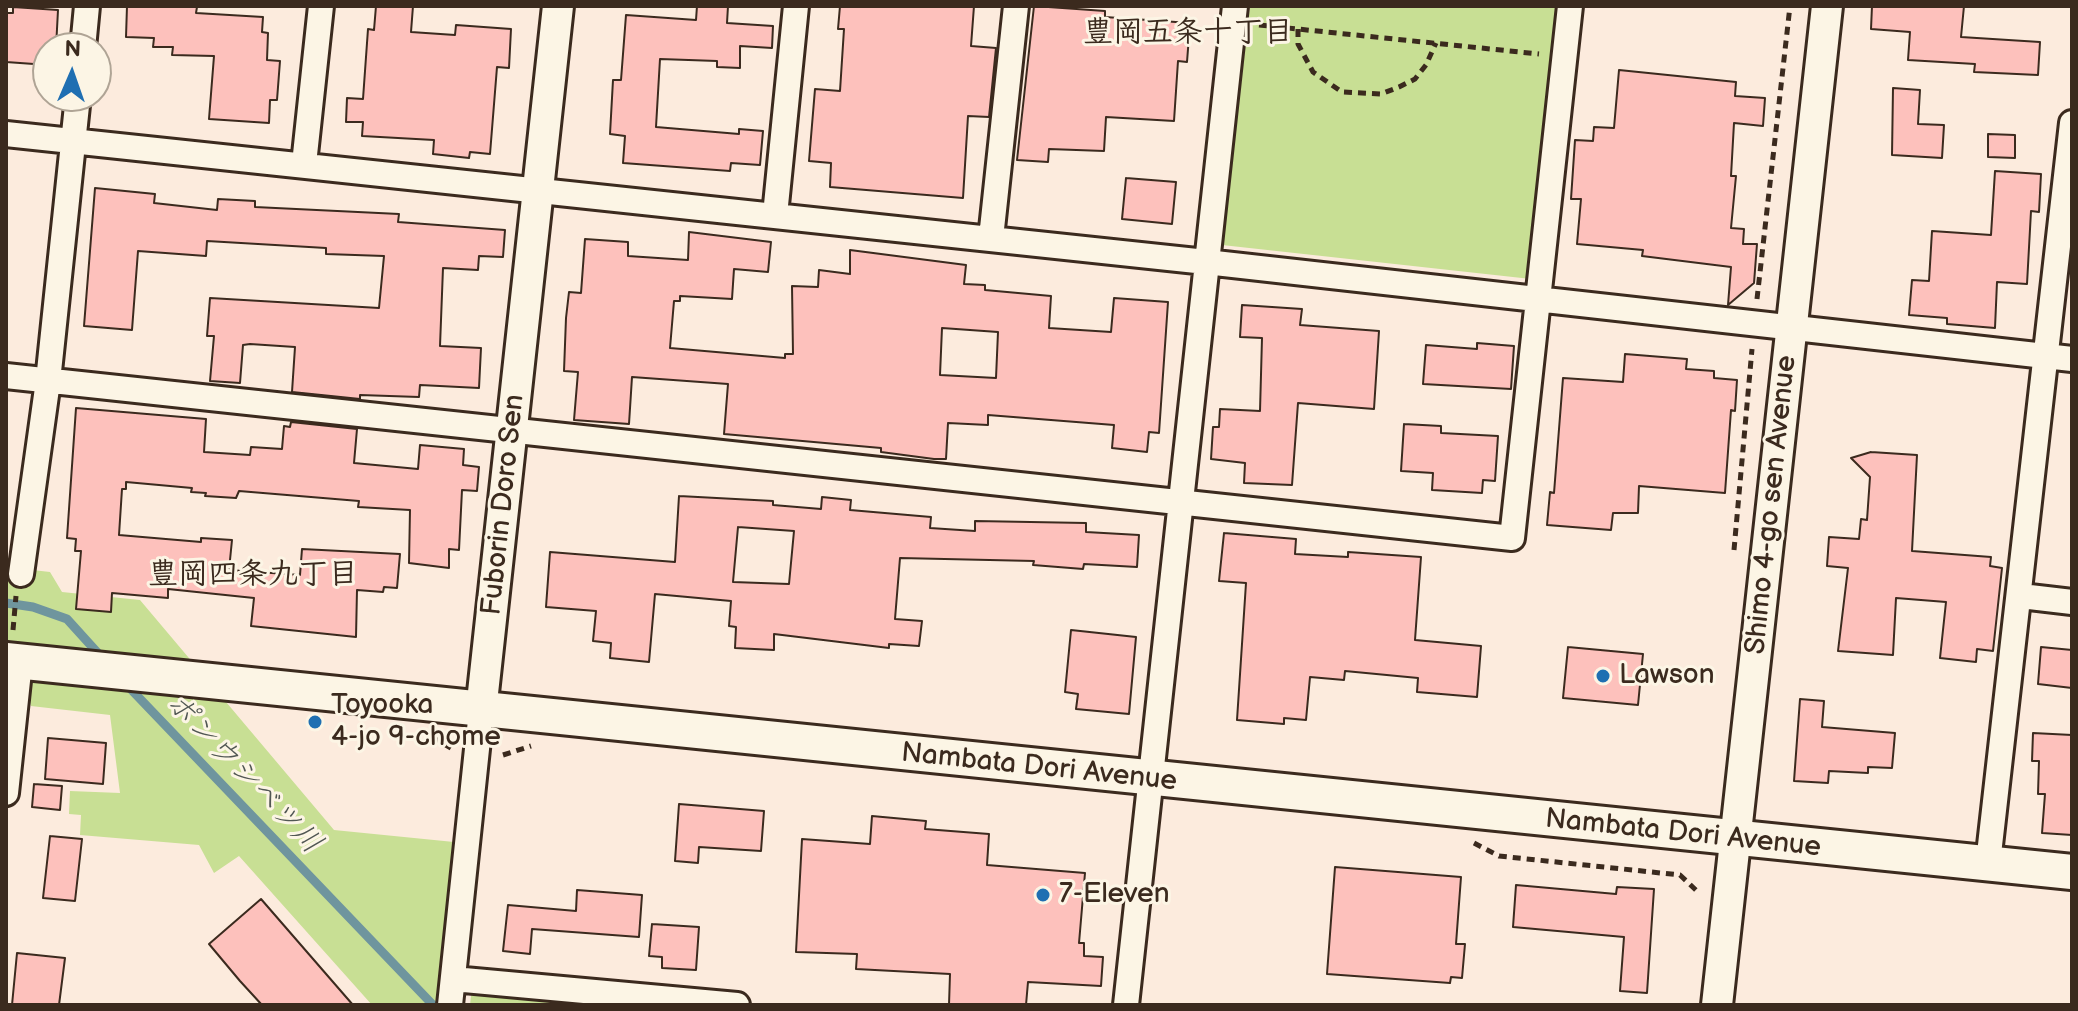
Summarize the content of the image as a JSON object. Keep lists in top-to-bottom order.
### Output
{
  "streets": {
    "main road": ["Nambata Dori Avenue"],
    "street": ["Fuborin Doro Sen", "Shimo 4-go sen Avenue"]
  },
  "crossings": [
    ["Fuborin Doro Sen", "Nambata Dori Avenue"],
    ["Shimo 4-go sen Avenue", "Nambata Dori Avenue"]
  ],
  "districts": ["豊岡五条十丁目", "豊岡四条九丁目"],
  "water": ["ポンウシベツ川"],
  "places": ["Lawson", "Toyooka 4-jo 9-chome", "7-Eleven"],
  "north": "top"
}
